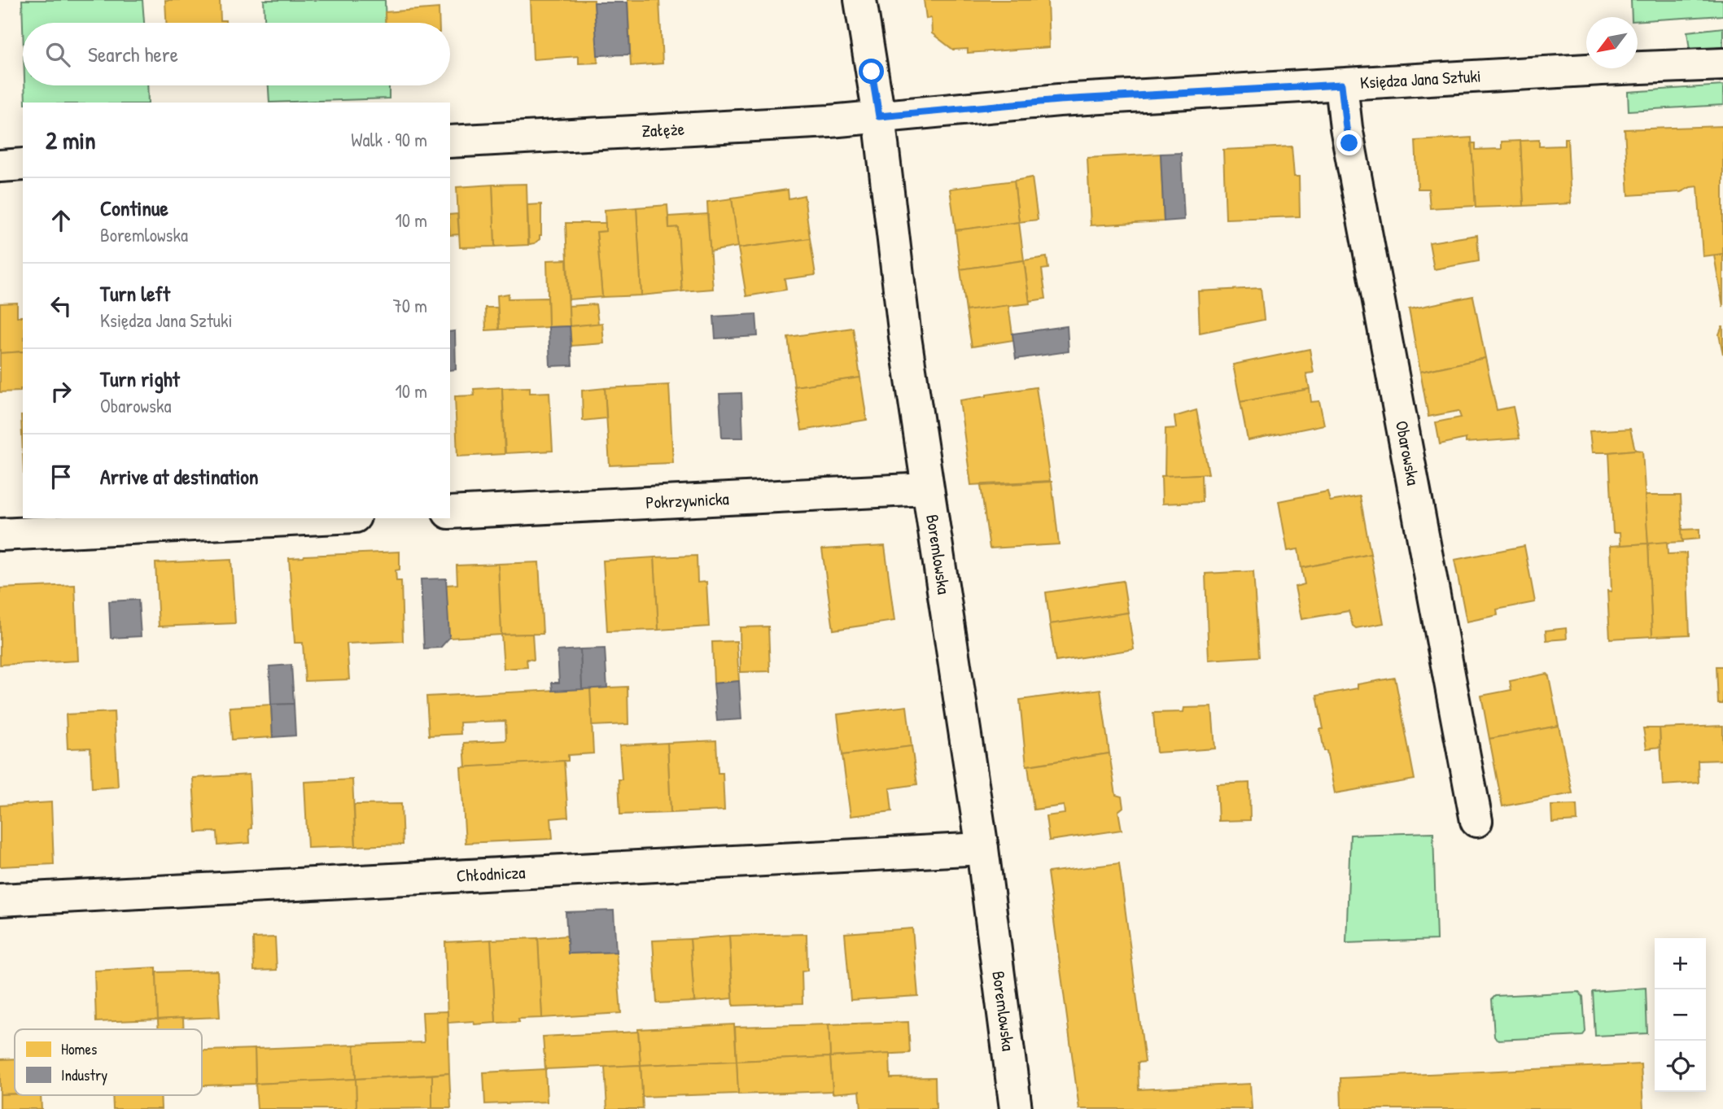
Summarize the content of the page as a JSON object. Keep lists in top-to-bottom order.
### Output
{
  "streets": {
    "street": [
      "Księdza Jana Sztuki",
      "Załęże",
      "Obarowska",
      "Pokrzywnicka",
      "Boremlowska",
      "Chłodnicza"
    ]
  },
  "crossings": [
    ["Księdza Jana Sztuki", "Załęże"],
    ["Księdza Jana Sztuki", "Obarowska"],
    ["Księdza Jana Sztuki", "Boremlowska"],
    ["Załęże", "Boremlowska"],
    ["Pokrzywnicka", "Boremlowska"],
    ["Boremlowska", "Chłodnicza"]
  ],
  "legend": ["Homes", "Industry"],
  "north": "bottom left",
  "page": {
    "search": "Search here",
    "heading": ["2 min", "Walk · 90 m"],
    "list": [
      ["Continue", "Boremlowska", "10 m"],
      ["Turn left", "Księdza Jana Sztuki", "70 m"],
      ["Turn right", "Obarowska", "10 m"],
      "Arrive at destination"
    ],
    "map_buttons": ["+", "−"]
  }
}
